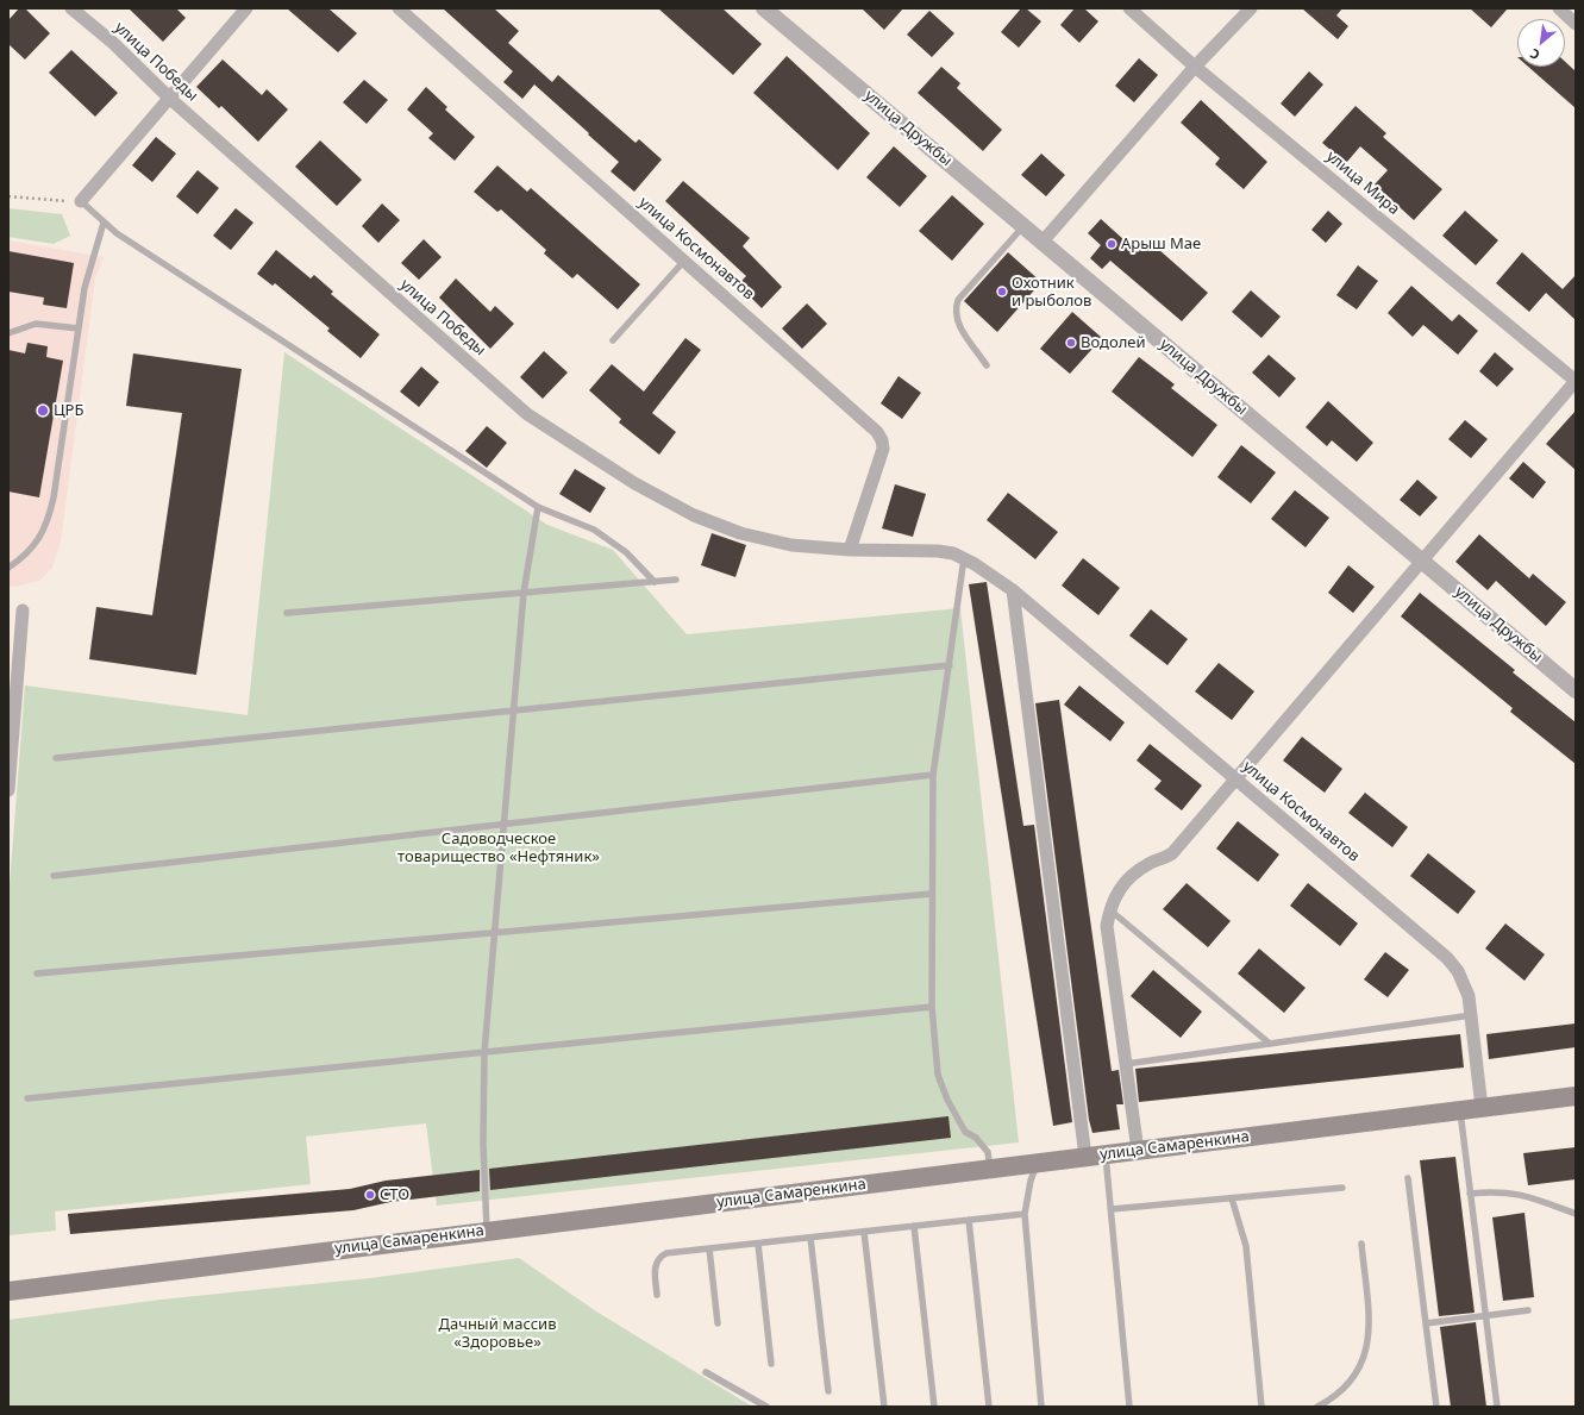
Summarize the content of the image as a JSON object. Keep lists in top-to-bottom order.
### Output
{
  "streets": {
    "main road": ["улица Самаренкина"],
    "street": [
      "улица Победы",
      "улица Дружбы",
      "улица Мира",
      "улица Космонавтов"
    ]
  },
  "crossings": [
    ["улица Победы", "улица Космонавтов"],
    ["улица Космонавтов", "улица Самаренкина"]
  ],
  "parks": ["Садоводческое товарищество «Нефтяник»", "Дачный массив «Здоровье»"],
  "places": [
    "Арыш Мае",
    "Охотник и рыболов",
    "Водолей",
    "ЦРБ",
    "СТО"
  ],
  "north": "bottom left"
}
